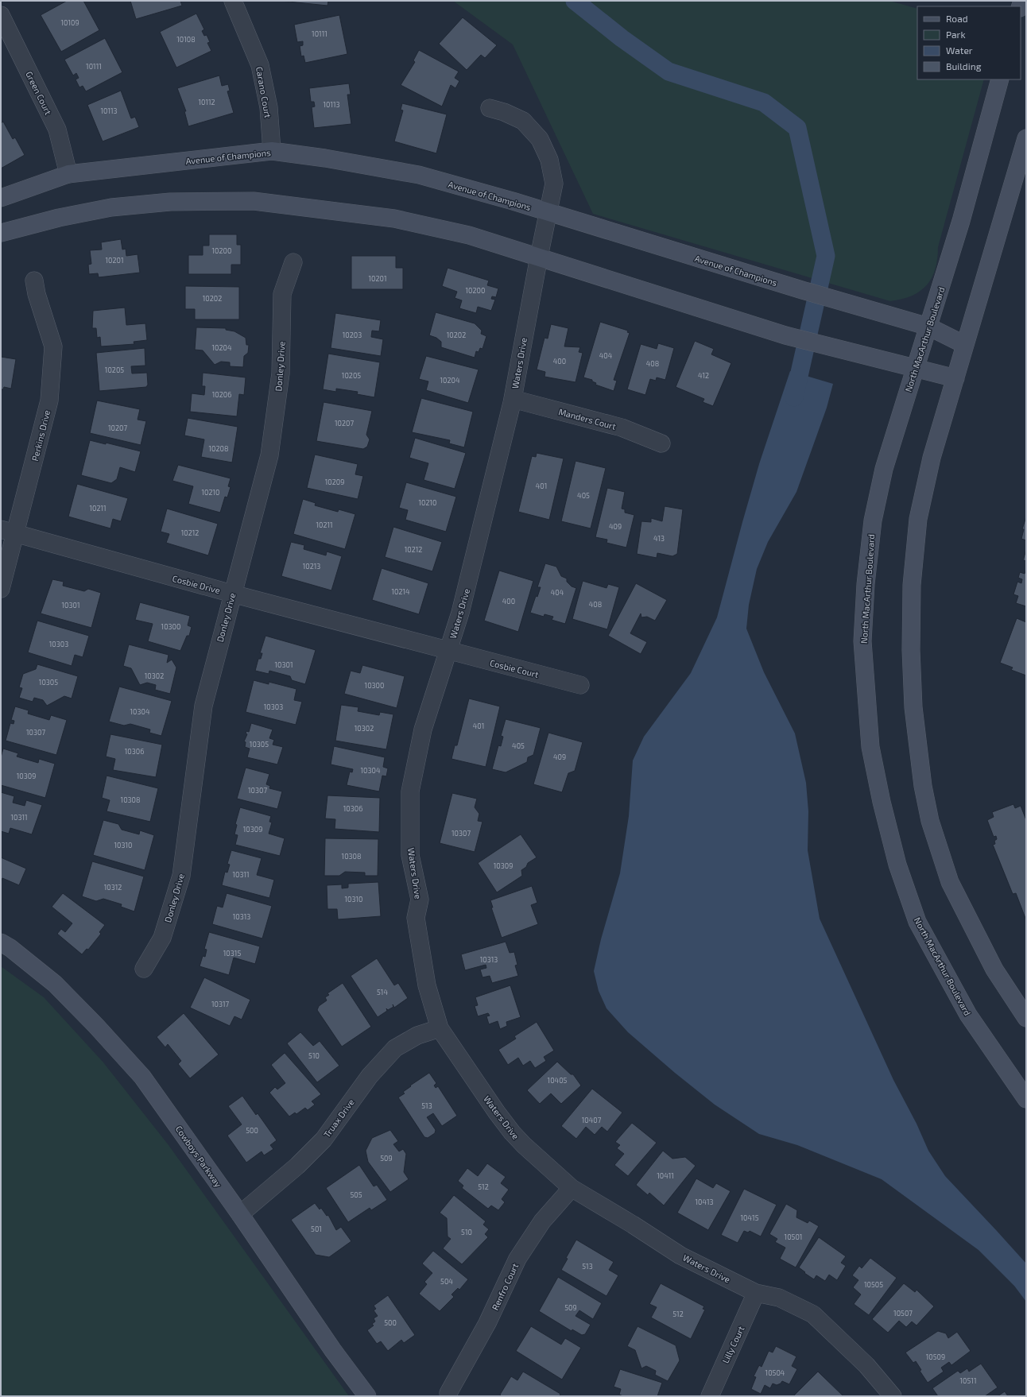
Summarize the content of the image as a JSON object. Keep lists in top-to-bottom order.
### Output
{
  "streets": {
    "street": [
      "Carano Court",
      "Green Court",
      "Avenue of Champions",
      "North MacArthur Boulevard",
      "Waters Drive",
      "Donley Drive",
      "Manders Court",
      "Perkins Drive",
      "Cosbie Drive",
      "Cosbie Court",
      "Truax Drive",
      "Cowboys Parkway",
      "Renfro Court",
      "Lilly Court"
    ]
  },
  "crossings": [
    ["Carano Court", "Avenue of Champions"],
    ["Green Court", "Avenue of Champions"],
    ["Avenue of Champions", "North MacArthur Boulevard"],
    ["Avenue of Champions", "Waters Drive"],
    ["Waters Drive", "Manders Court"],
    ["Waters Drive", "Cosbie Drive"],
    ["Waters Drive", "Cosbie Court"],
    ["Waters Drive", "Truax Drive"],
    ["Waters Drive", "Renfro Court"],
    ["Waters Drive", "Lilly Court"],
    ["Donley Drive", "Cosbie Drive"],
    ["Perkins Drive", "Cosbie Drive"],
    ["Cosbie Drive", "Cosbie Court"],
    ["Truax Drive", "Cowboys Parkway"]
  ],
  "house_numbers": [
    "10109",
    "10111",
    "10108",
    "10111",
    "10112",
    "10113",
    "10113",
    "10200",
    "10201",
    "10201",
    "10200",
    "10202",
    "10203",
    "10202",
    "10204",
    "404",
    "400",
    "408",
    "10205",
    "10205",
    "412",
    "10204",
    "10206",
    "10207",
    "10207",
    "10208",
    "10209",
    "401",
    "10210",
    "405",
    "10210",
    "10211",
    "10211",
    "409",
    "10212",
    "413",
    "10212",
    "10213",
    "10214",
    "404",
    "400",
    "408",
    "10301",
    "10300",
    "10303",
    "10301",
    "10302",
    "10305",
    "10300",
    "10303",
    "10304",
    "401",
    "10302",
    "10307",
    "10305",
    "405",
    "10306",
    "409",
    "10304",
    "10309",
    "10307",
    "10308",
    "10306",
    "10311",
    "10309",
    "10307",
    "10310",
    "10308",
    "10309",
    "10311",
    "10312",
    "10310",
    "10313",
    "10315",
    "10313",
    "514",
    "10317",
    "510",
    "10405",
    "513",
    "10407",
    "500",
    "509",
    "10411",
    "512",
    "505",
    "10413",
    "10415",
    "501",
    "510",
    "10501",
    "513",
    "504",
    "10505",
    "509",
    "10507",
    "512",
    "500",
    "10509",
    "10504",
    "10511"
  ],
  "legend": [
    "Road",
    "Park",
    "Water",
    "Building"
  ]
}
